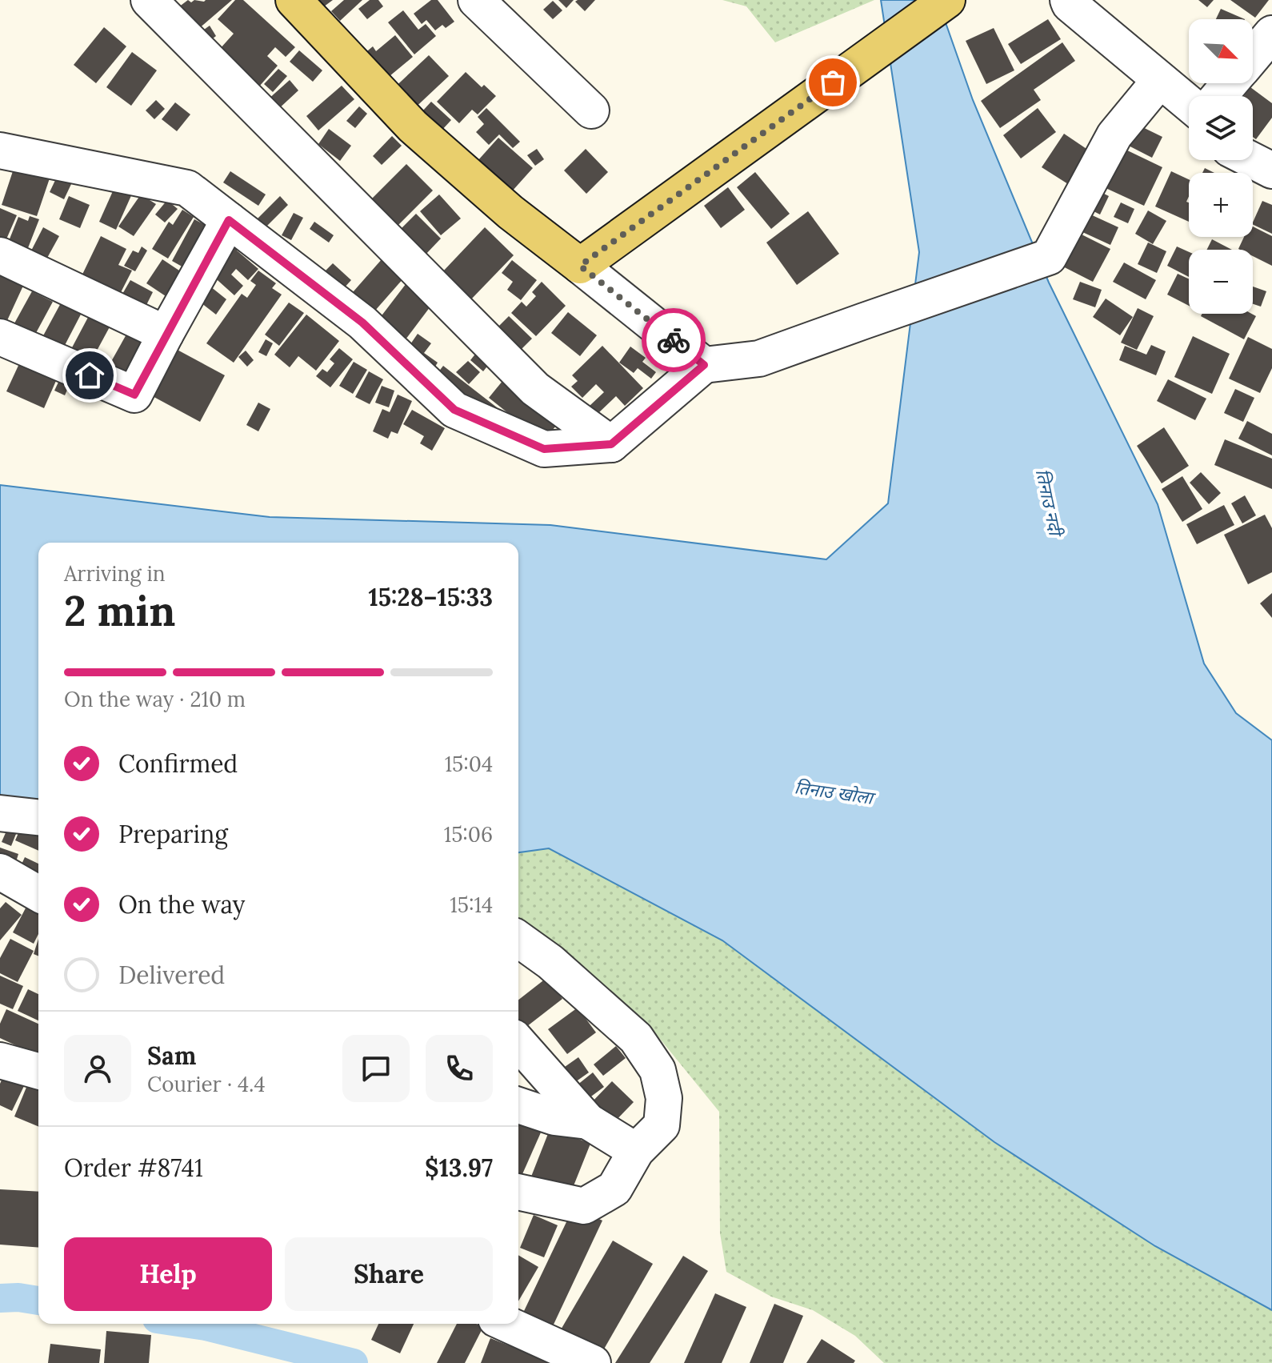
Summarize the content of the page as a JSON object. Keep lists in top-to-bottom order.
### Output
{
  "water": ["तिनाउ नदी", "तिनाउ खोला"],
  "north": "bottom right",
  "page": {
    "map_buttons": ["+", "−"],
    "heading": ["2 min", "Arriving in", "15:28–15:33"],
    "panel": [
      "Sam",
      "Courier · 4.4",
      "Order #8741",
      "$13.97"
    ],
    "bar": "On the way · 210 m",
    "list": [
      ["Confirmed", "15:04"],
      ["Preparing", "15:06"],
      ["On the way", "15:14"],
      "Delivered"
    ],
    "buttons": ["Help", "Share"]
  }
}
